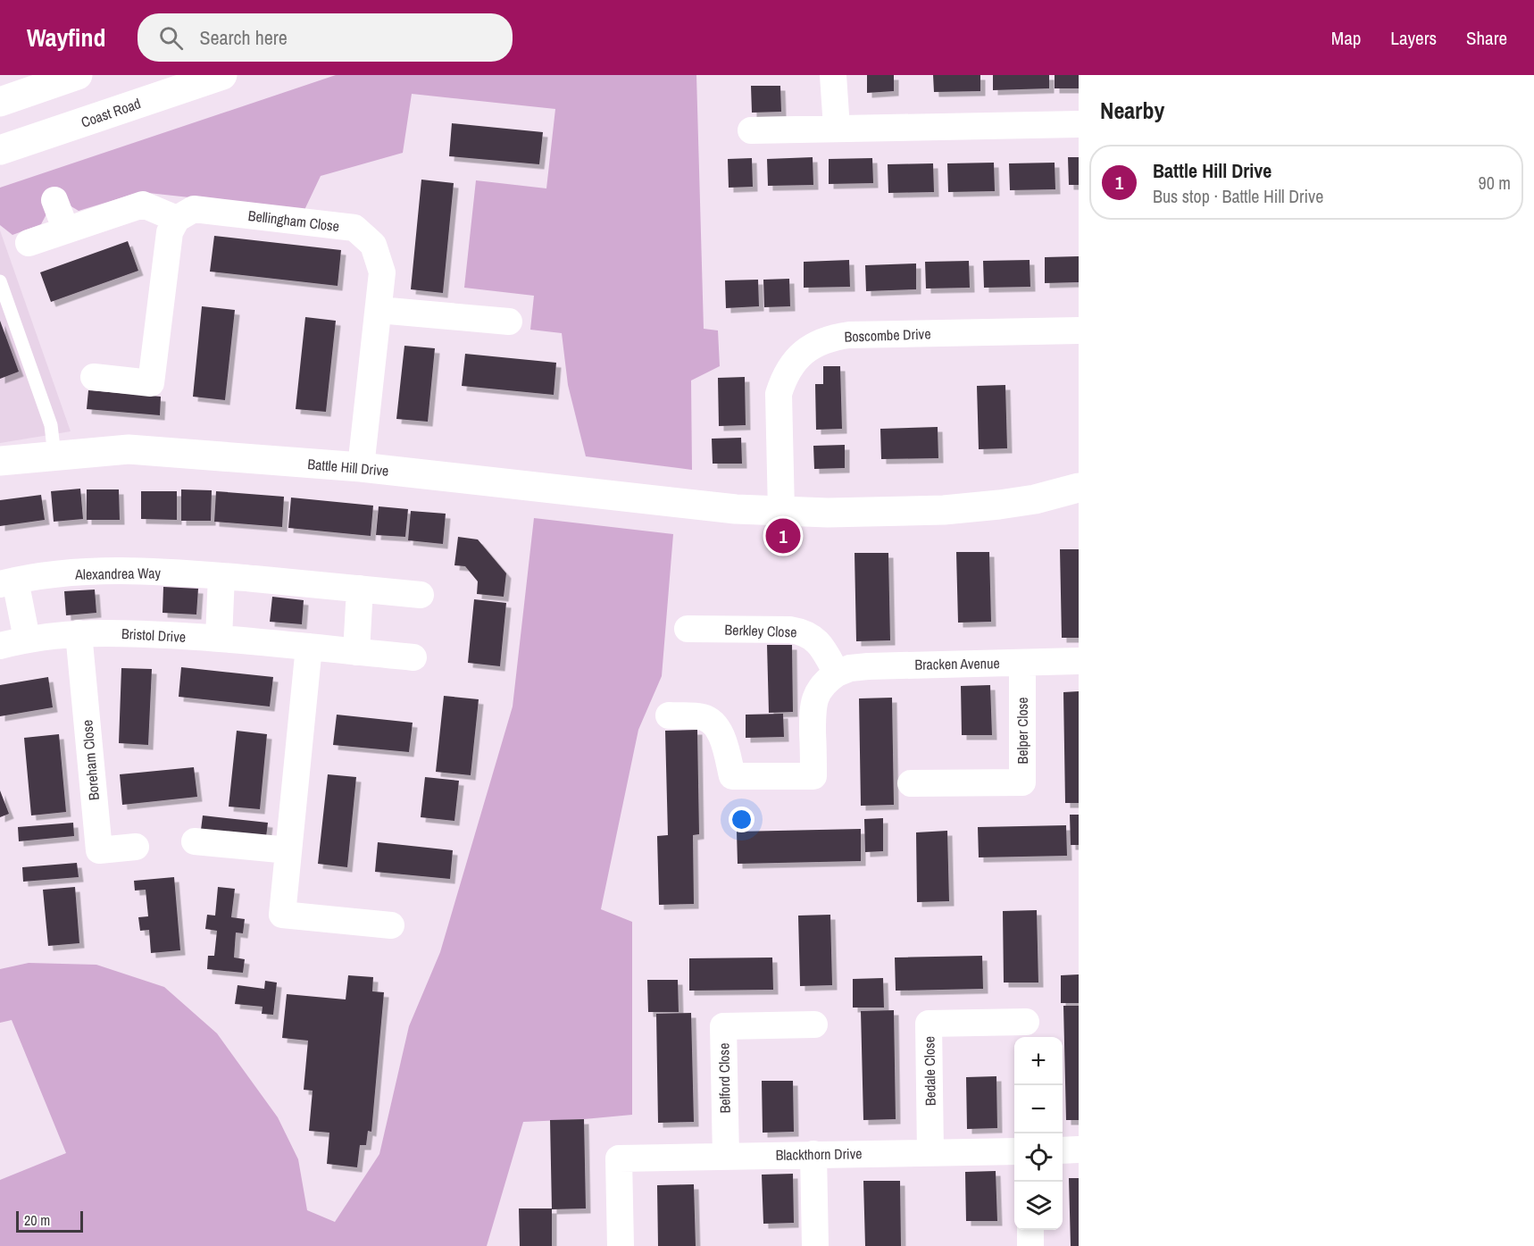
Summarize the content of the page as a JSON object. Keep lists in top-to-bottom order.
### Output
{
  "streets": {
    "main road": ["Coast Road", "Battle Hill Drive"],
    "street": [
      "Bellingham Close",
      "Boscombe Drive",
      "Alexandrea Way",
      "Berkley Close",
      "Bristol Drive",
      "Bracken Avenue",
      "Belper Close",
      "Boreham Close",
      "Bedale Close",
      "Belford Close",
      "Blackthorn Drive"
    ]
  },
  "crossings": [
    ["Bellingham Close", "Battle Hill Drive"],
    ["Boscombe Drive", "Battle Hill Drive"],
    ["Alexandrea Way", "Bristol Drive"],
    ["Berkley Close", "Bracken Avenue"],
    ["Bristol Drive", "Boreham Close"],
    ["Bracken Avenue", "Belper Close"],
    ["Bedale Close", "Blackthorn Drive"],
    ["Belford Close", "Blackthorn Drive"]
  ],
  "scale_bar": "20 m",
  "page": {
    "header": "Wayfind",
    "search": "Search here",
    "nav": ["Map", "Layers", "Share"],
    "heading": "Nearby",
    "list": [
      {
        "mark": "1",
        "name": "Battle Hill Drive",
        "note": "Bus stop · Battle Hill Drive",
        "value": "90 m"
      }
    ],
    "pins": "1",
    "map_buttons": ["+", "−"],
    "scale": "20 m"
  }
}
